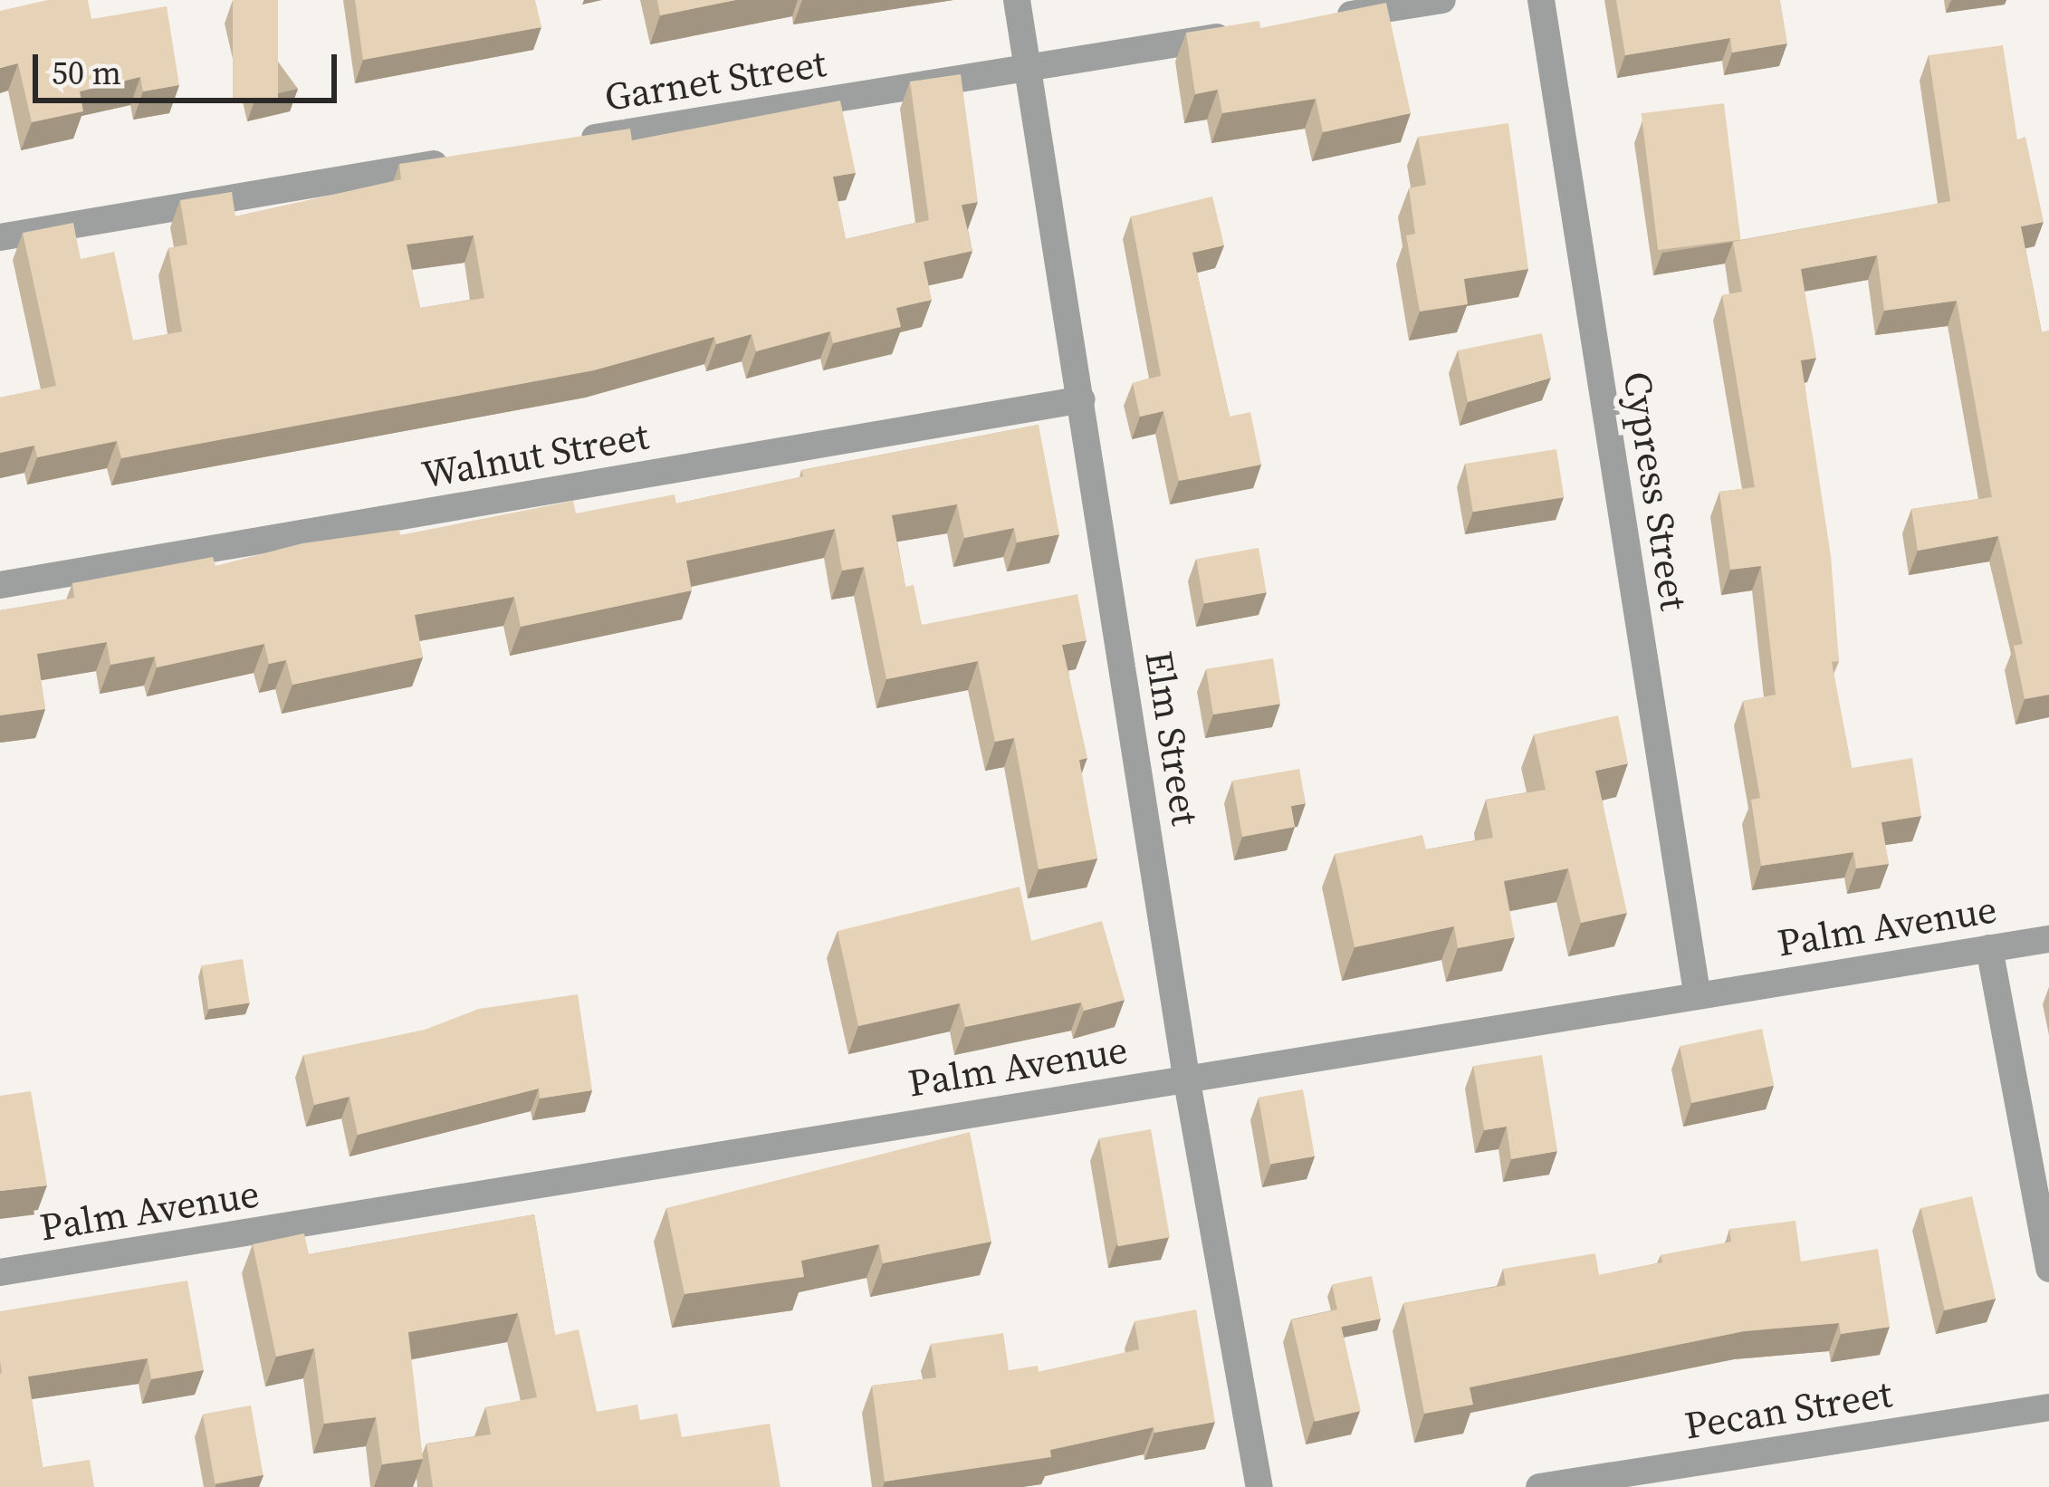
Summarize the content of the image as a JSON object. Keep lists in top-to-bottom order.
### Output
{
  "streets": {
    "street": [
      "Garnet Street",
      "Walnut Street",
      "Cypress Street",
      "Elm Street",
      "Palm Avenue",
      "Pecan Street"
    ]
  },
  "crossings": [
    ["Garnet Street", "Elm Street"],
    ["Walnut Street", "Elm Street"],
    ["Cypress Street", "Palm Avenue"],
    ["Elm Street", "Palm Avenue"]
  ],
  "scale_bar": "50 m"
}
